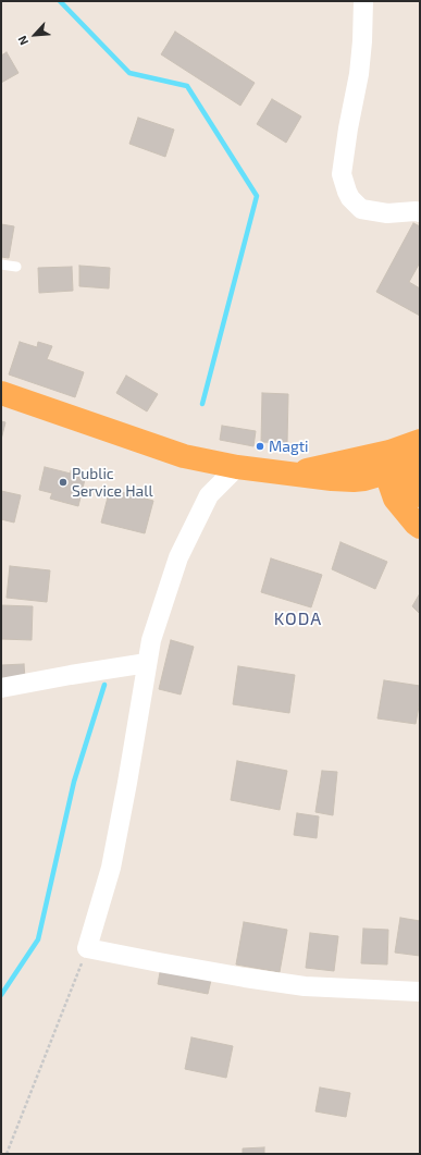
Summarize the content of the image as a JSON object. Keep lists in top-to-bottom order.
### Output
{
  "districts": ["KODA"],
  "places": ["Magti", "Public Service Hall"],
  "north": "bottom left"
}
